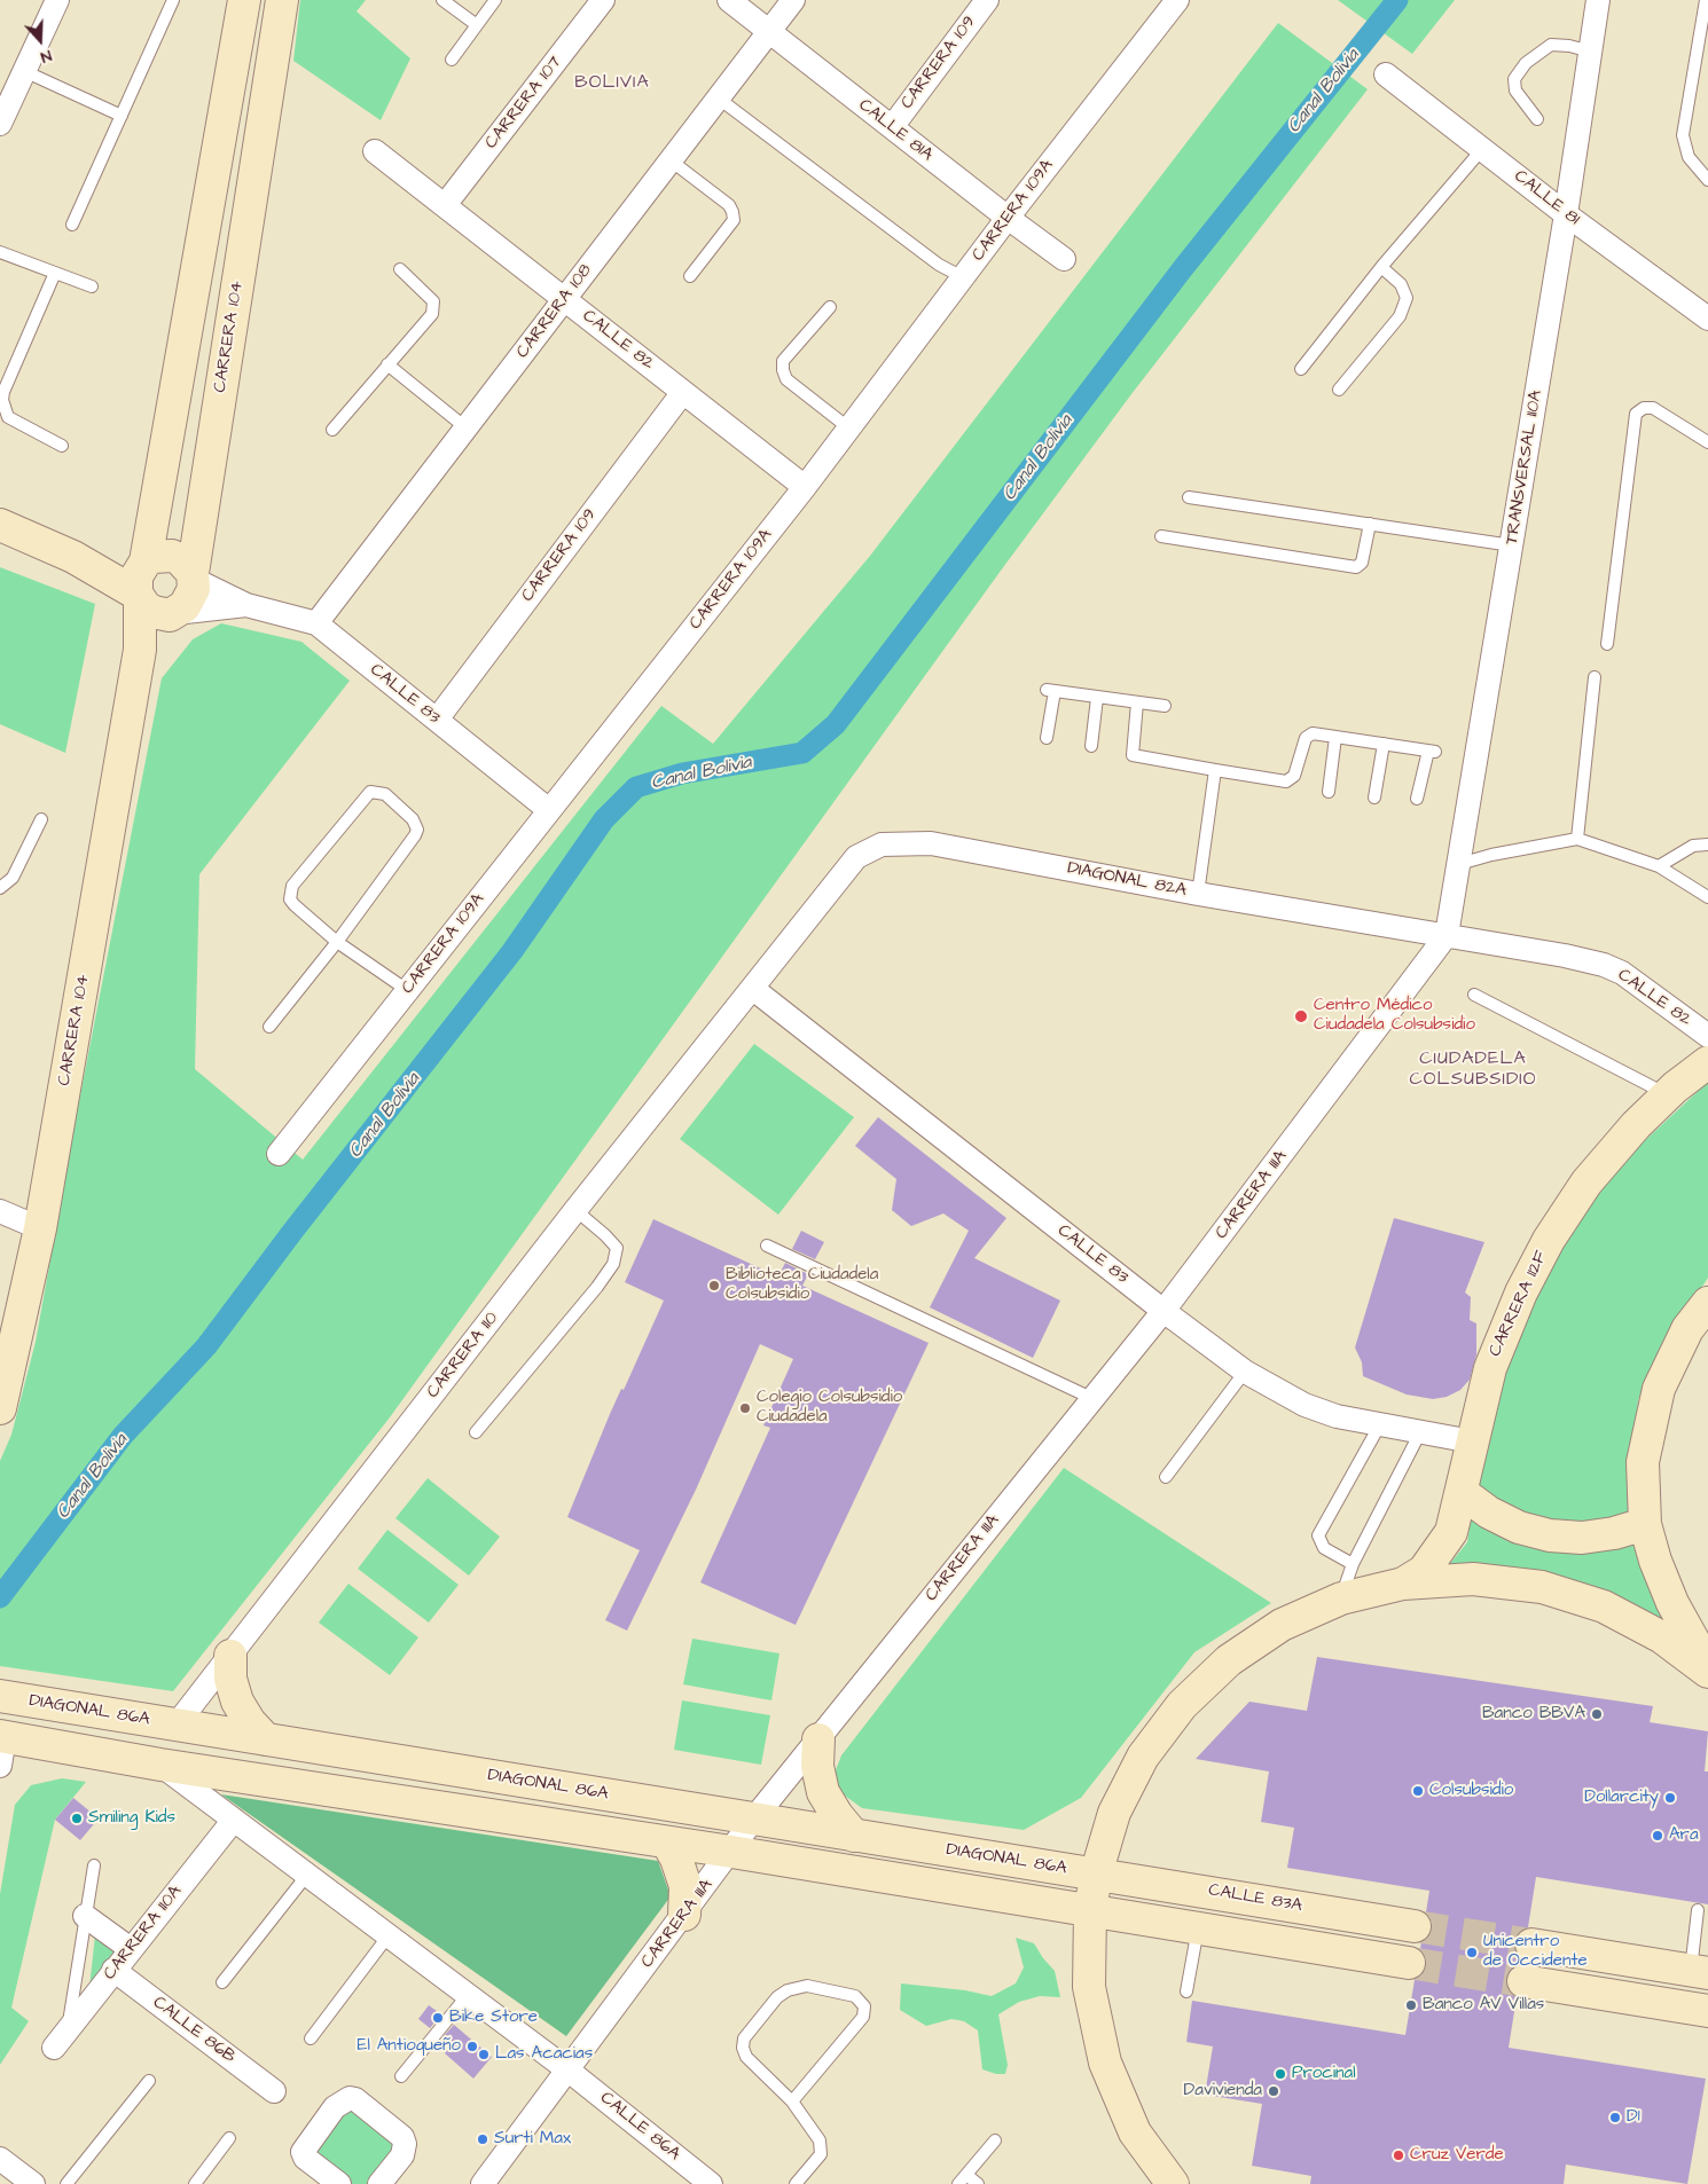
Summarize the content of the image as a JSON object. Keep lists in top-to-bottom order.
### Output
{
  "streets": {
    "street": [
      "CARRERA 109",
      "CARRERA 107",
      "CALLE 81A",
      "CALLE 81",
      "CARRERA 109A",
      "CARRERA 108",
      "CARRERA 104",
      "CALLE 82",
      "TRANSVERSAL 110A",
      "CALLE 83",
      "DIAGONAL 82A",
      "CARRERA 111A",
      "CARRERA 112F",
      "CARRERA 110",
      "DIAGONAL 86A",
      "CALLE 83A",
      "CARRERA 110A",
      "CALLE 86B",
      "CALLE 86A"
    ]
  },
  "crossings": [
    ["CARRERA 109", "CALLE 81A"],
    ["CARRERA 109", "CALLE 82"],
    ["CARRERA 109", "CALLE 83"],
    ["CARRERA 107", "CALLE 82"],
    ["CALLE 81A", "CARRERA 109A"],
    ["CALLE 81A", "CARRERA 108"],
    ["CALLE 81", "TRANSVERSAL 110A"],
    ["CARRERA 109A", "CALLE 82"],
    ["CARRERA 109A", "CALLE 83"],
    ["CARRERA 108", "CALLE 82"],
    ["CARRERA 108", "CALLE 83"],
    ["CARRERA 104", "CALLE 83"],
    ["CALLE 82", "DIAGONAL 82A"],
    ["TRANSVERSAL 110A", "DIAGONAL 82A"],
    ["TRANSVERSAL 110A", "CARRERA 111A"],
    ["CALLE 83", "DIAGONAL 82A"],
    ["CALLE 83", "CARRERA 111A"],
    ["CALLE 83", "CARRERA 112F"],
    ["CALLE 83", "CARRERA 110"],
    ["DIAGONAL 82A", "CARRERA 111A"],
    ["DIAGONAL 82A", "CARRERA 110"],
    ["CARRERA 111A", "DIAGONAL 86A"],
    ["CARRERA 111A", "CALLE 86A"],
    ["CARRERA 110", "DIAGONAL 86A"],
    ["DIAGONAL 86A", "CALLE 83A"],
    ["CARRERA 110A", "CALLE 86B"]
  ],
  "districts": ["BOLIVIA", "CIUDADELA COLSUBSIDIO"],
  "water": ["Canal Bolivia"],
  "places": [
    "Centro Médico Ciudadela Colsubsidio",
    "Biblioteca Ciudadela Colsubsidio",
    "Colegio Colsubsidio Ciudadela",
    "Banco BBVA",
    "Colsubsidio",
    "Dollarcity",
    "Smiling Kids",
    "Ara",
    "Unicentro de Occidente",
    "Banco AV Villas",
    "Bike Store",
    "El Antioqueño",
    "Las Acacias",
    "Procinal",
    "Davivienda",
    "D1",
    "Surti Max",
    "Cruz Verde"
  ],
  "north": "bottom"
}
